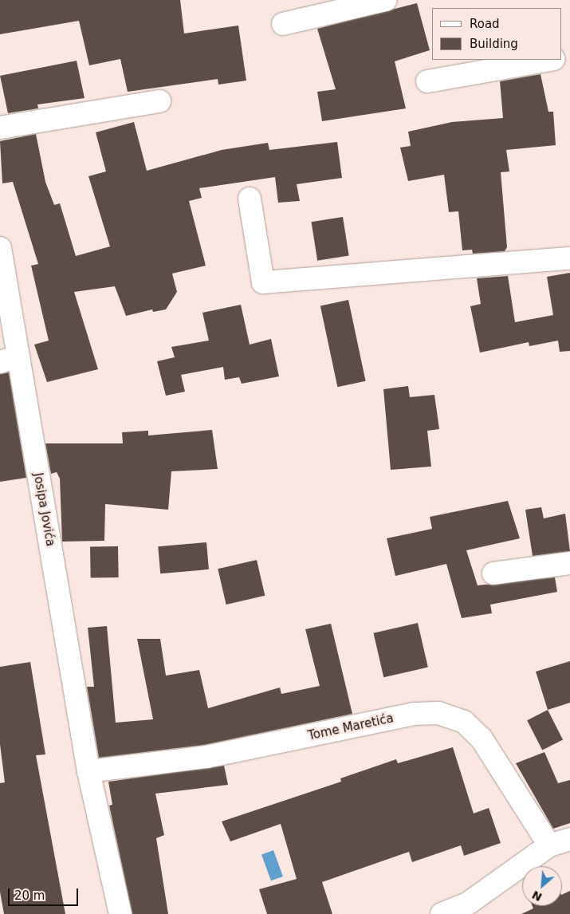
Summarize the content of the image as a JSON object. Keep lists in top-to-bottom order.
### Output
{
  "streets": {
    "street": ["Josipa Jovića", "Tome Maretića"]
  },
  "crossings": [
    ["Josipa Jovića", "Tome Maretića"]
  ],
  "legend": ["Road", "Building"],
  "scale_bar": "20 m",
  "north": "bottom left"
}
